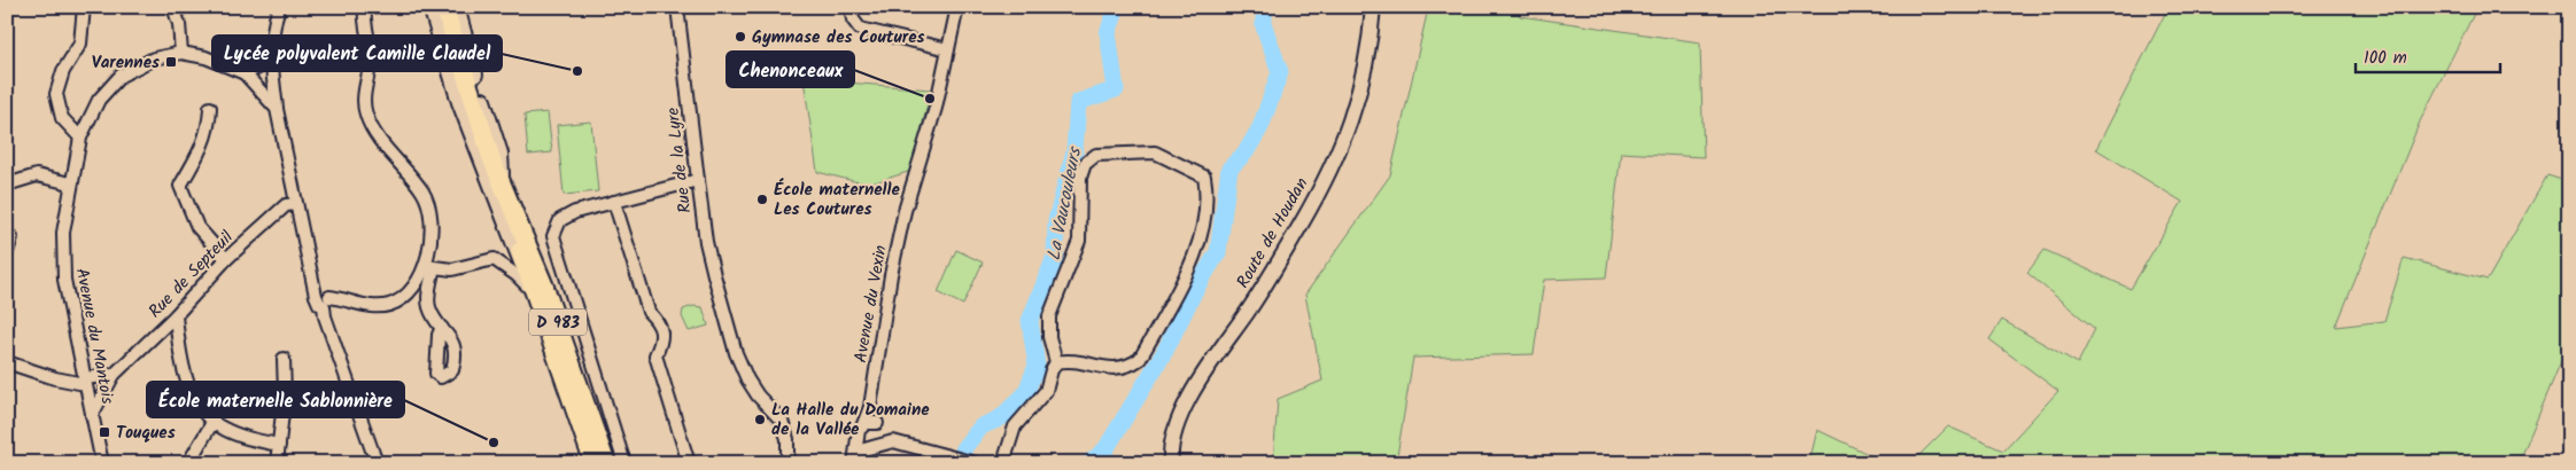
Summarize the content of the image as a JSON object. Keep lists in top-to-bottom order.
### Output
{
  "streets": {
    "main road": ["D 983"],
    "street": [
      "Rue de la Lyre",
      "Route de Houdan",
      "Rue de Septeuil",
      "Avenue du Vexin",
      "Avenue du Mantois"
    ]
  },
  "crossings": [
    ["Rue de Septeuil", "Avenue du Mantois"]
  ],
  "water": ["La Vaucouleurs"],
  "places": {
    "other": [
      "Gymnase des Coutures",
      "Lycée polyvalent Camille Claudel",
      "Chenonceaux",
      "École maternelle Les Coutures",
      "La Halle du Domaine de la Vallée",
      "École maternelle Sablonnière"
    ],
    "transit": ["Varennes", "Touques"]
  },
  "scale_bar": "100 m"
}
